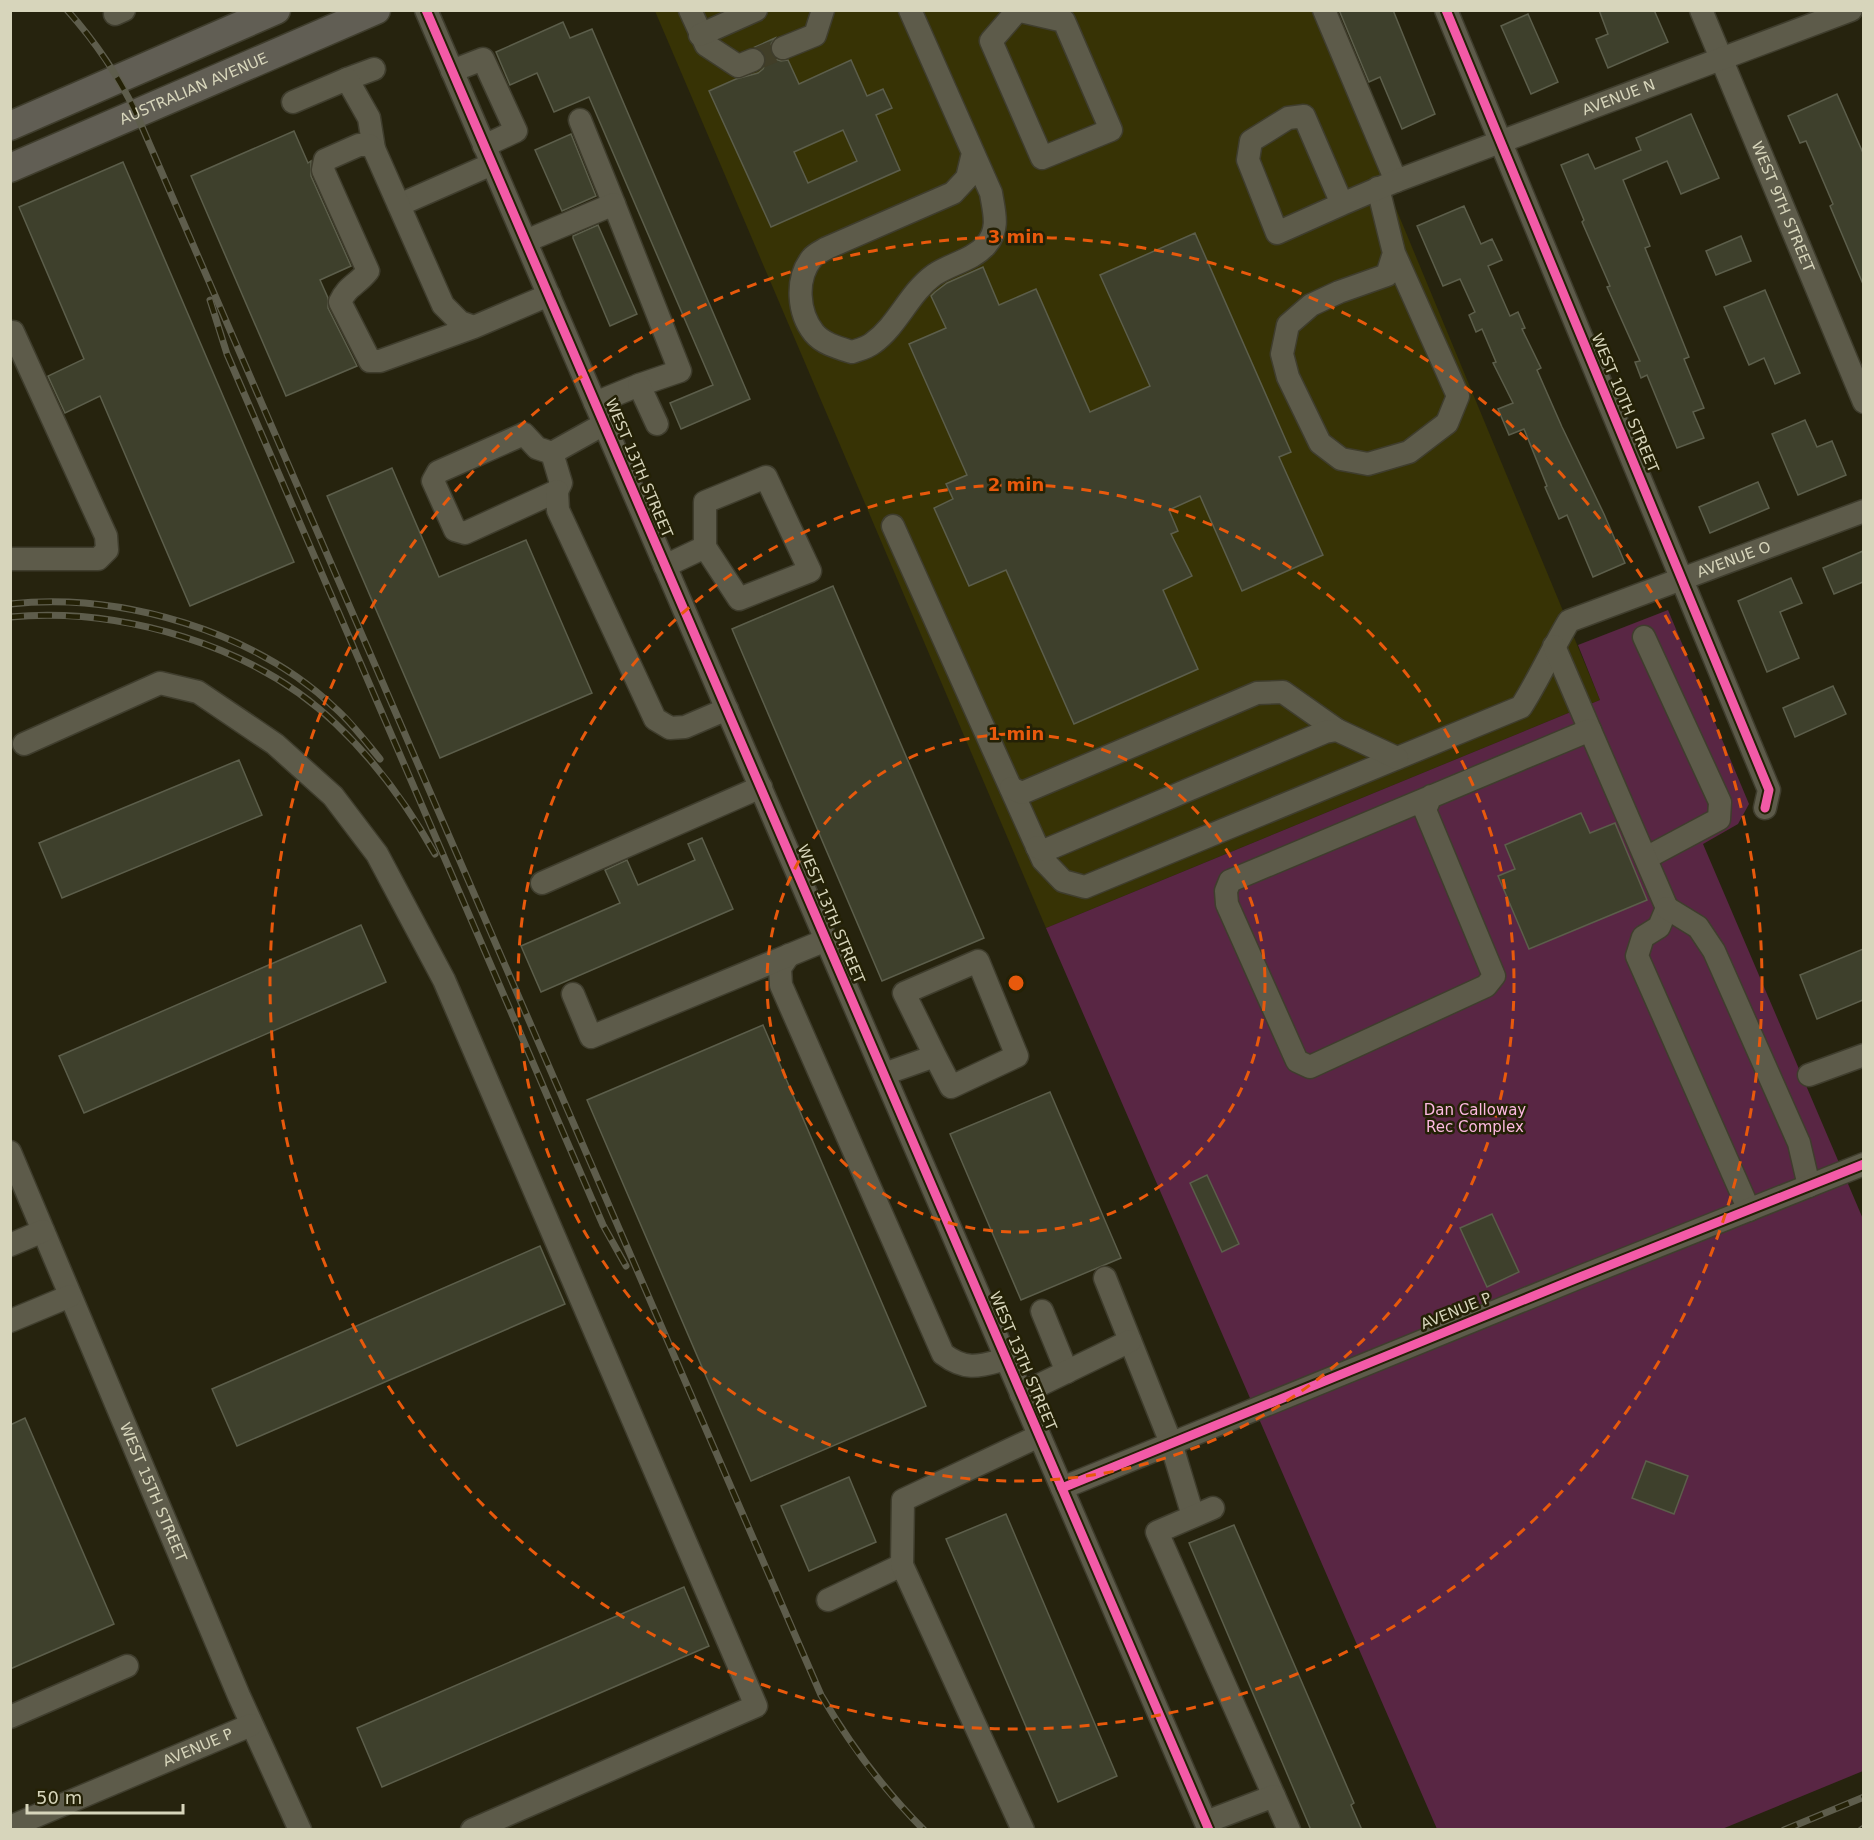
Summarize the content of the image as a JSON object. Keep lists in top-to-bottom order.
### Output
{
  "streets": {
    "main road": ["AUSTRALIAN AVENUE"],
    "street": [
      "AVENUE N",
      "WEST 9TH STREET",
      "WEST 10TH STREET",
      "WEST 13TH STREET",
      "AVENUE O",
      "AVENUE P",
      "WEST 15TH STREET"
    ]
  },
  "crossings": [
    ["AVENUE N", "WEST 9TH STREET"],
    ["AVENUE N", "WEST 10TH STREET"],
    ["WEST 10TH STREET", "AVENUE O"],
    ["WEST 13TH STREET", "AVENUE P"],
    ["AVENUE P", "WEST 15TH STREET"]
  ],
  "parks": ["Dan Calloway Rec Complex"],
  "scale_bar": "50 m",
  "rings": ["3 min", "2 min", "1 min"]
}
